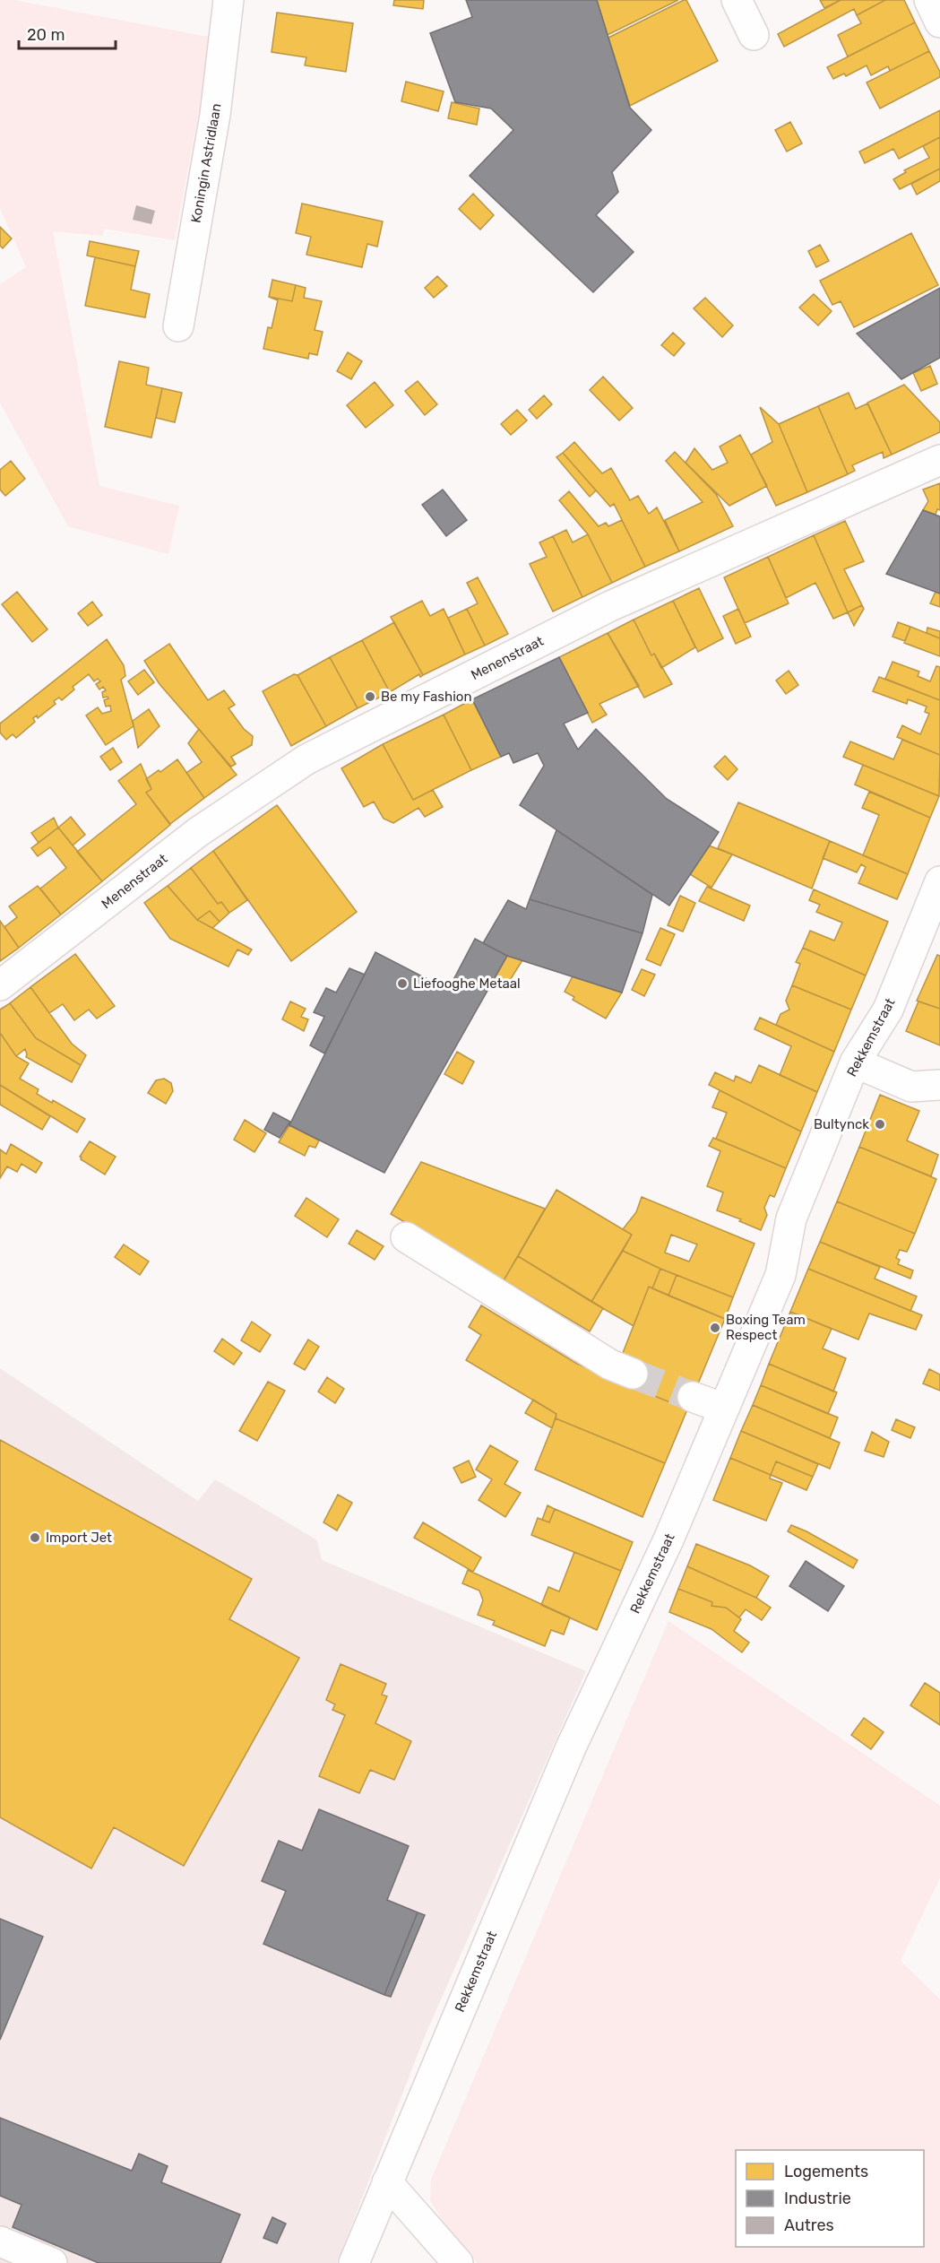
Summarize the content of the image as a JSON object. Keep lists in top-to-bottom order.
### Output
{
  "streets": {
    "street": ["Koningin Astridlaan", "Menenstraat", "Rekkemstraat"]
  },
  "places": [
    "Be my Fashion",
    "Liefooghe Metaal",
    "Bultynck",
    "Boxing Team Respect",
    "Import Jet"
  ],
  "legend": ["Logements", "Industrie", "Autres"],
  "scale_bar": "20 m"
}
